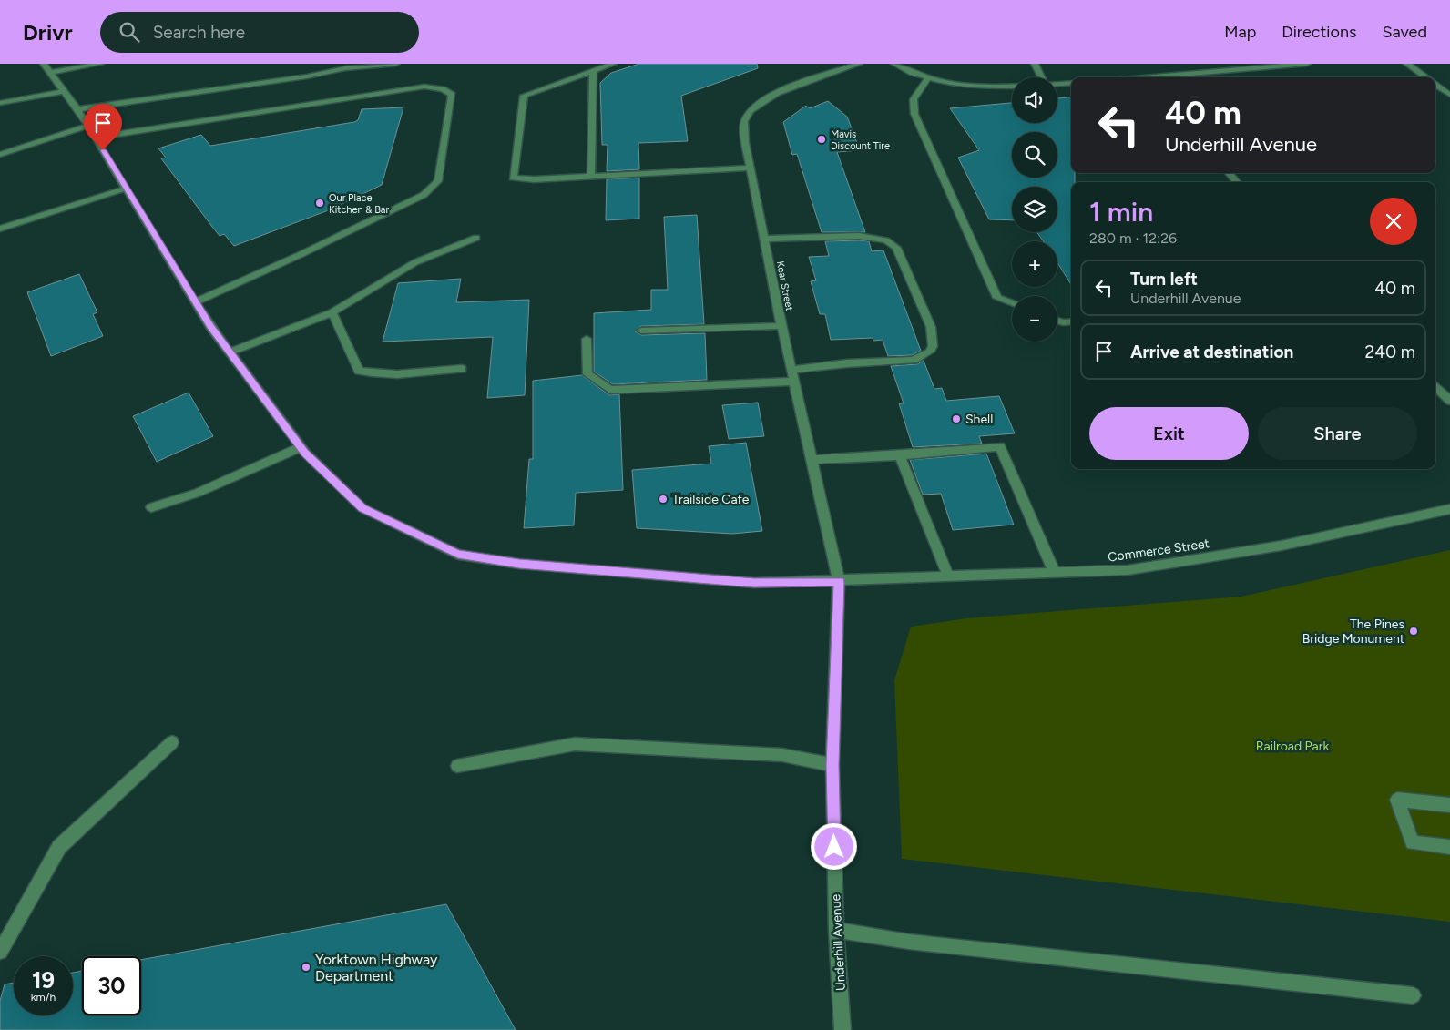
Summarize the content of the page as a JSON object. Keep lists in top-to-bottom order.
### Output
{
  "streets": {
    "street": ["Kear Street", "Commerce Street", "Underhill Avenue"]
  },
  "crossings": [
    ["Kear Street", "Commerce Street"],
    ["Kear Street", "Underhill Avenue"],
    ["Commerce Street", "Underhill Avenue"]
  ],
  "parks": ["Railroad Park"],
  "places": [
    "Mavis Discount Tire",
    "Our Place Kitchen & Bar",
    "Shell",
    "Trailside Cafe",
    "The Pines Bridge Monument",
    "Yorktown Highway Department"
  ],
  "page": {
    "header": "Drivr",
    "search": "Search here",
    "nav": ["Map", "Directions", "Saved"],
    "map_buttons": ["+", "−"],
    "turn": ["40 m", "Underhill Avenue"],
    "heading": ["1 min", "280 m · 12:26"],
    "list": [
      {
        "name": "Turn left",
        "note": "Underhill Avenue",
        "value": "40 m"
      },
      {
        "name": "Arrive at destination",
        "value": "240 m"
      }
    ],
    "buttons": ["Exit", "Share"],
    "speed": "19 km/h",
    "limit": "30"
  }
}
